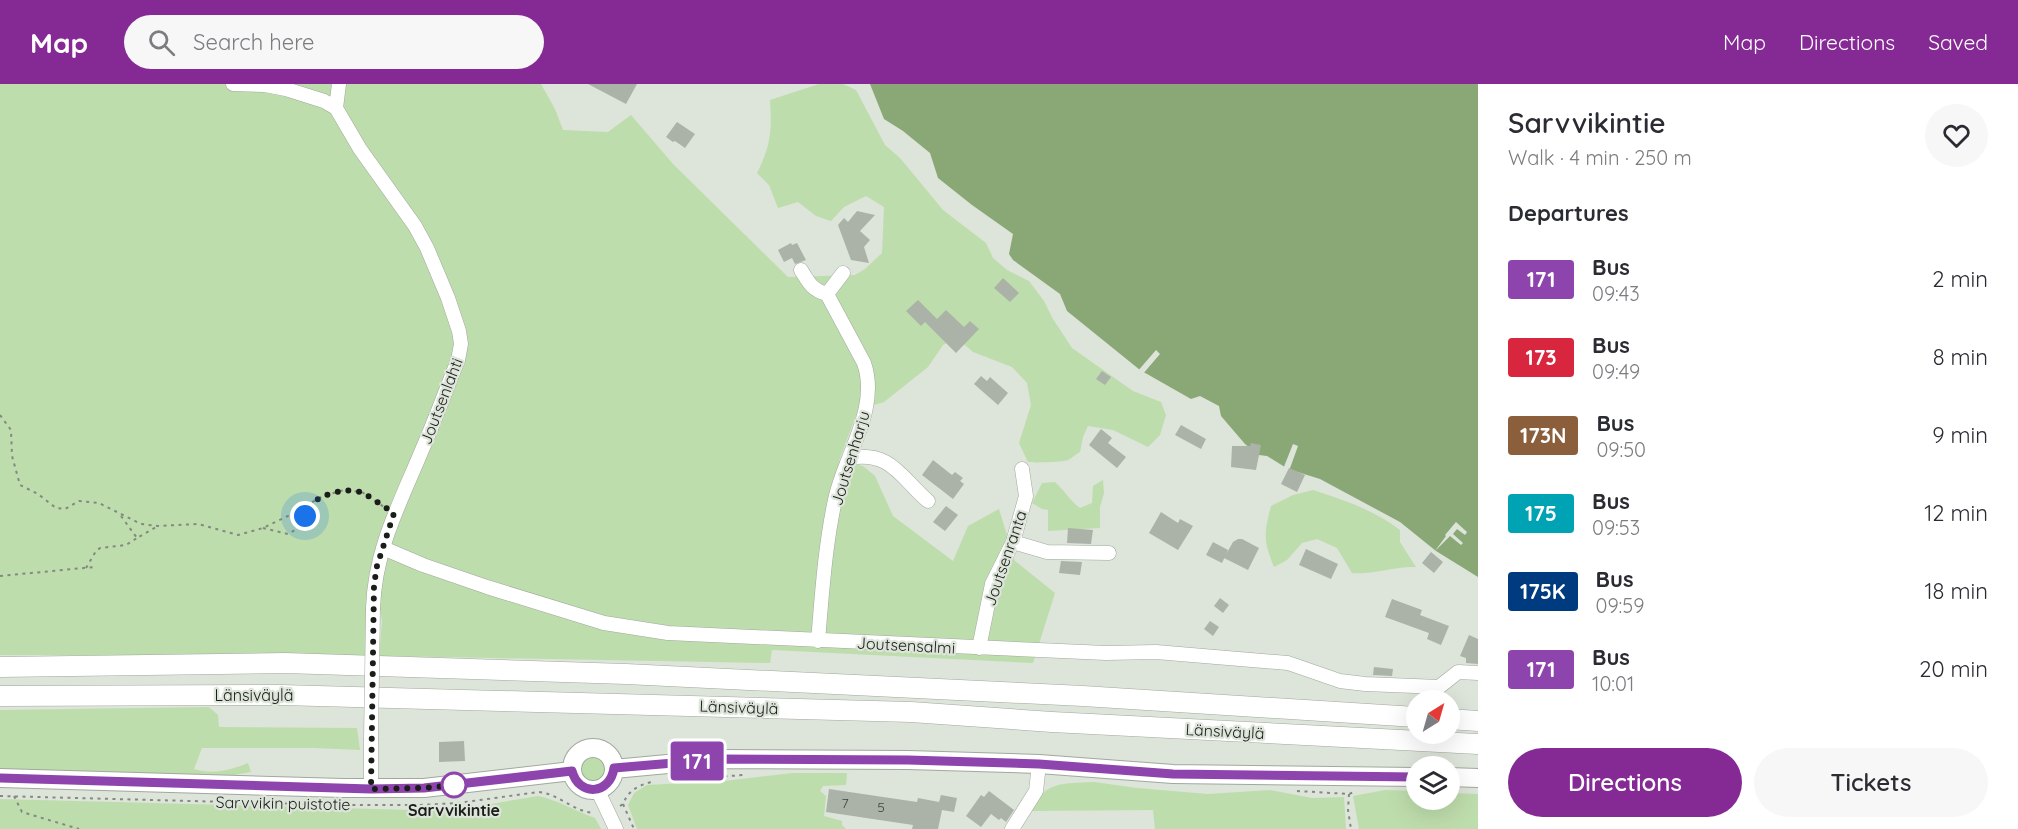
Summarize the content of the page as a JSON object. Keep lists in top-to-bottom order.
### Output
{
  "streets": {
    "highway": ["Länsiväylä"],
    "main road": ["Sarvvikin puistotie"],
    "street": [
      "Joutsenlahti",
      "Joutsenharju",
      "Joutsenranta",
      "Joutsensalmi"
    ]
  },
  "crossings": [
    ["Joutsenlahti", "Joutsensalmi"],
    ["Joutsenlahti", "Sarvvikin puistotie"],
    ["Joutsenharju", "Joutsensalmi"],
    ["Joutsenranta", "Joutsensalmi"]
  ],
  "places": ["Sarvvikintie"],
  "lines": ["bus line 171"],
  "house_numbers": ["7", "5"],
  "north": "top right",
  "page": {
    "header": "Map",
    "search": "Search here",
    "nav": ["Map", "Directions", "Saved"],
    "on_map": "171",
    "heading": [
      ["Sarvvikintie", "Walk · 4 min · 250 m"],
      "Departures"
    ],
    "list": [
      {
        "mark": "171",
        "name": "Bus",
        "note": "09:43",
        "value": "2 min"
      },
      {
        "mark": "173",
        "name": "Bus",
        "note": "09:49",
        "value": "8 min"
      },
      {
        "mark": "173N",
        "name": "Bus",
        "note": "09:50",
        "value": "9 min"
      },
      {
        "mark": "175",
        "name": "Bus",
        "note": "09:53",
        "value": "12 min"
      },
      {
        "mark": "175K",
        "name": "Bus",
        "note": "09:59",
        "value": "18 min"
      },
      {
        "mark": "171",
        "name": "Bus",
        "note": "10:01",
        "value": "20 min"
      }
    ],
    "buttons": ["Directions", "Tickets"]
  }
}
